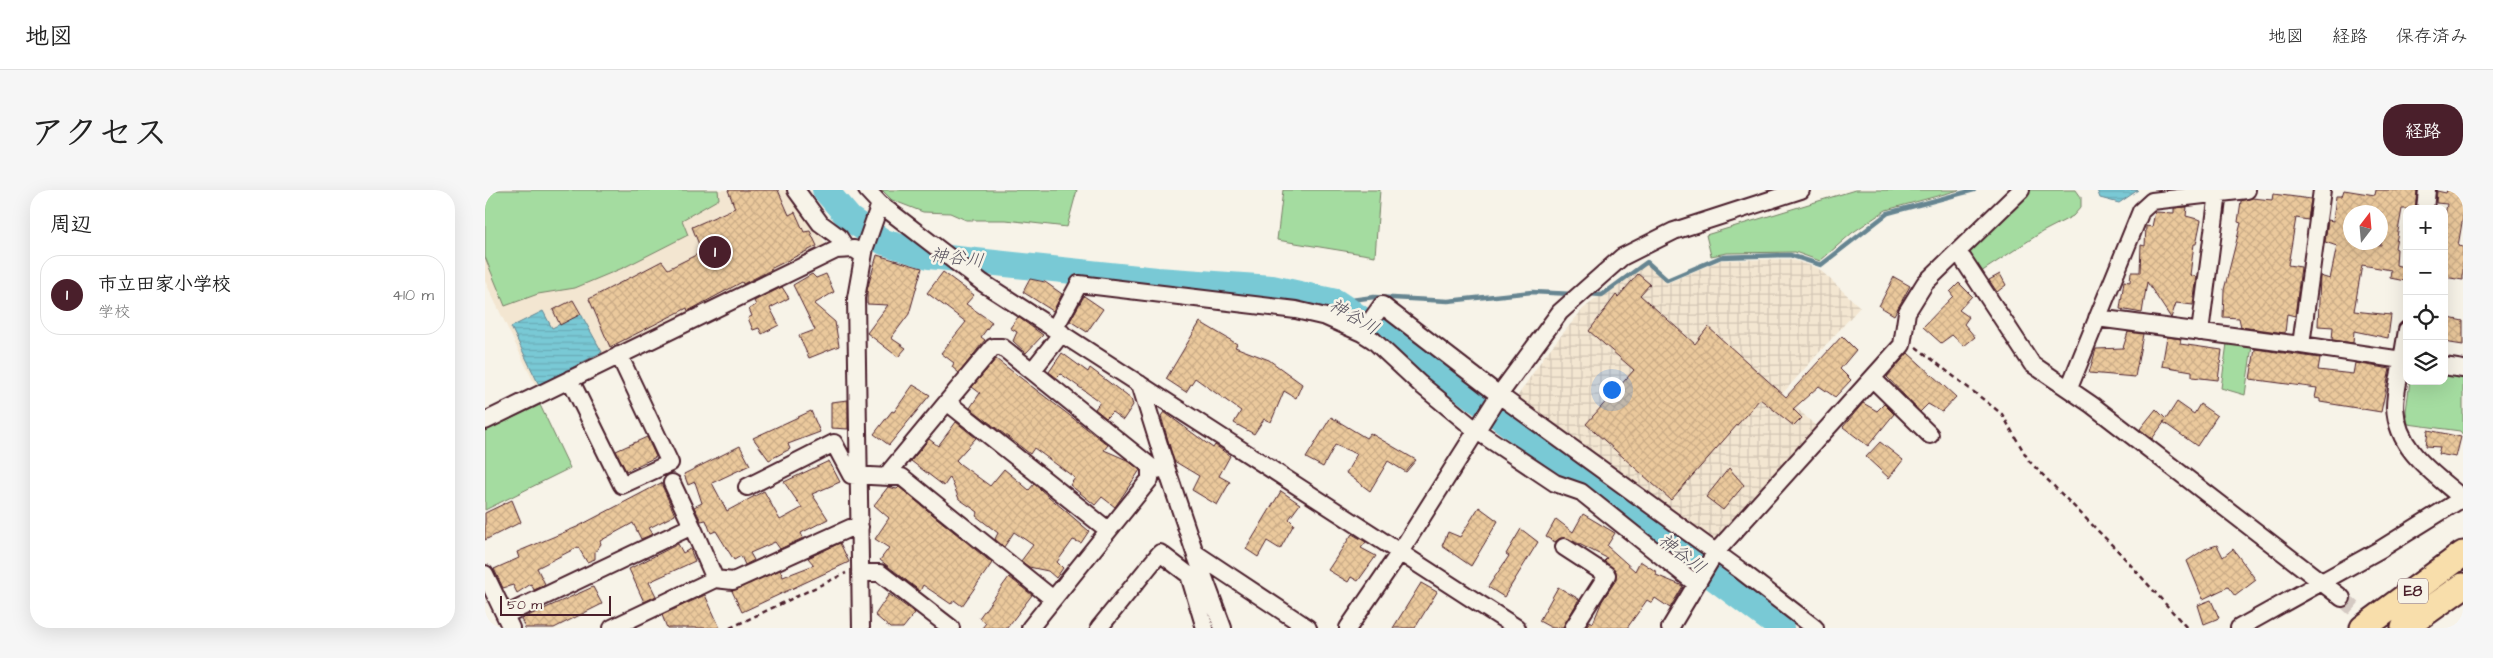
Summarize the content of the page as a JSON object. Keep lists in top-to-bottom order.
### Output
{
  "streets": {
    "highway": ["E8"]
  },
  "water": ["神谷川"],
  "scale_bar": "50 m",
  "north": "top",
  "page": {
    "header": "地図",
    "nav": ["地図", "経路", "保存済み"],
    "title": "アクセス",
    "buttons": "経路",
    "heading": "周辺",
    "map_buttons": ["+", "−"],
    "pins": "1",
    "list": [
      {
        "mark": "1",
        "name": "市立田家小学校",
        "note": "学校",
        "value": "410 m"
      }
    ],
    "scale": "50 m"
  }
}
